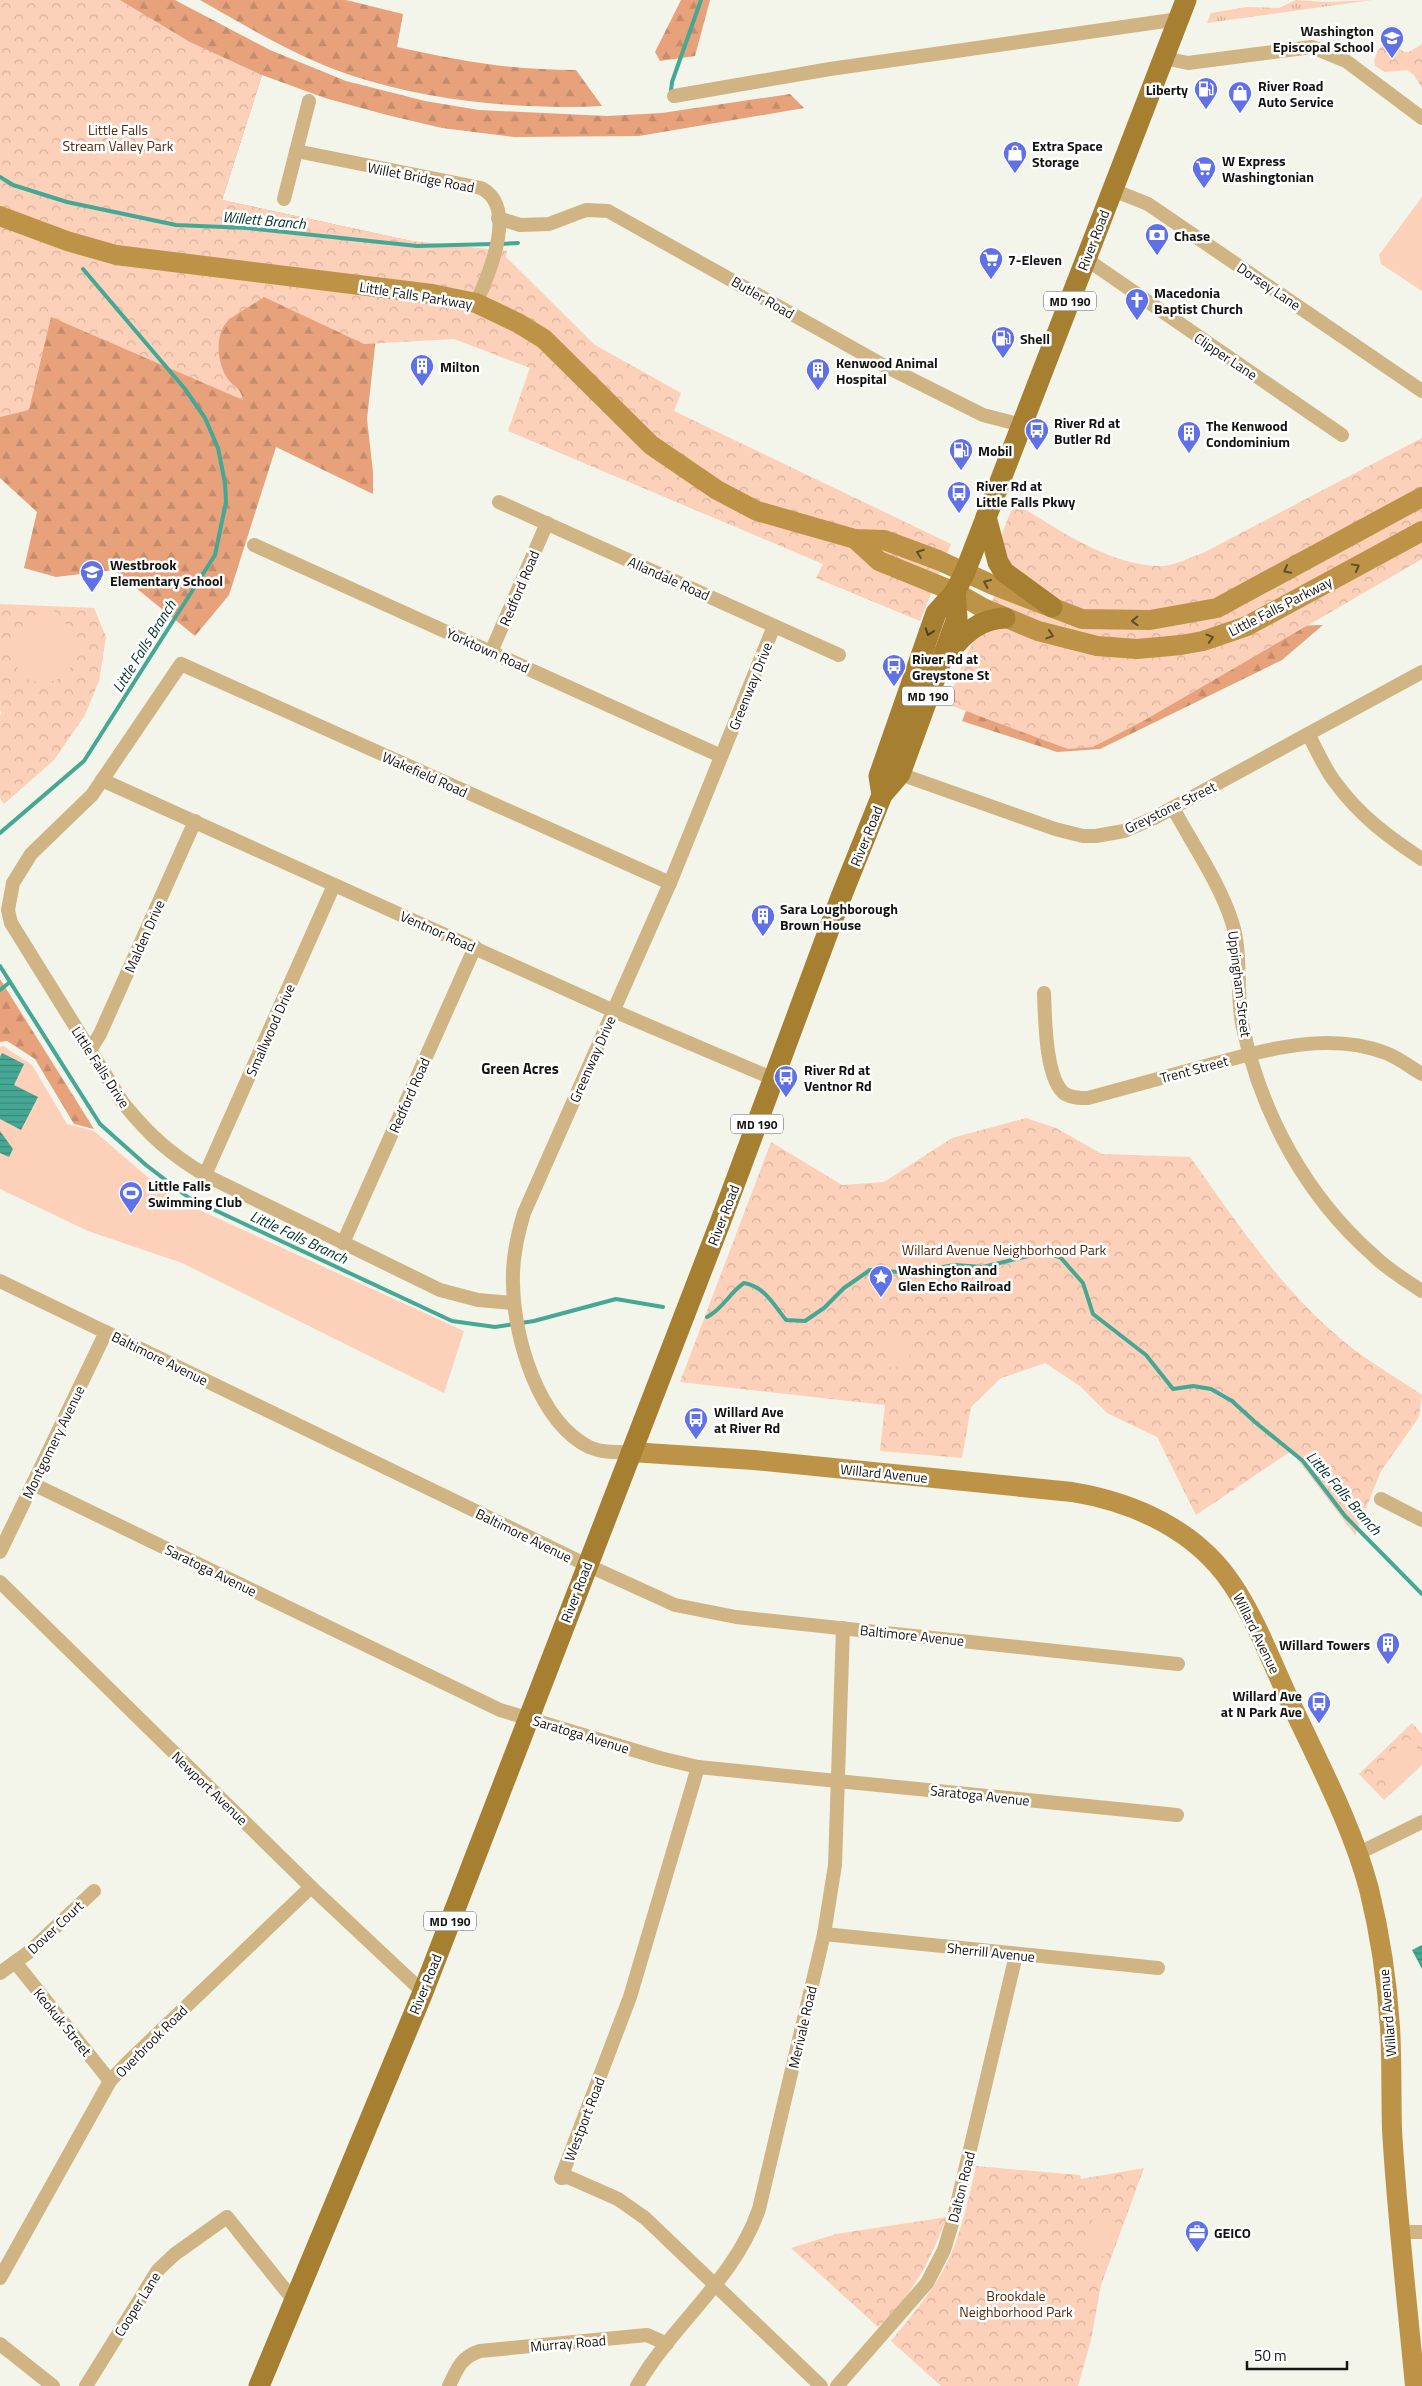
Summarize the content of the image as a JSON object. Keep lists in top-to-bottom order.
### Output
{
  "streets": {
    "main road": [
      "River Road",
      "Little Falls Parkway",
      "MD 190",
      "Willard Avenue"
    ],
    "street": [
      "Willet Bridge Road",
      "Dorsey Lane",
      "Butler Road",
      "Clipper Lane",
      "Allandale Road",
      "Redford Road",
      "Yorktown Road",
      "Greenway Drive",
      "Wakefield Road",
      "Greystone Street",
      "Ventnor Road",
      "Malden Drive",
      "Uppingham Street",
      "Smallwood Drive",
      "Little Falls Drive",
      "Trent Street",
      "Baltimore Avenue",
      "Montgomery Avenue",
      "Saratoga Avenue",
      "Newport Avenue",
      "Dover Court",
      "Sherrill Avenue",
      "Keokuk Street",
      "Merivale Road",
      "Overbrook Road",
      "Westport Road",
      "Dalton Road",
      "Cooper Lane",
      "Murray Road"
    ]
  },
  "crossings": [
    ["Willet Bridge Road", "Little Falls Parkway"],
    ["Willet Bridge Road", "Butler Road"],
    ["River Road", "Dorsey Lane"],
    ["River Road", "Little Falls Parkway"],
    ["River Road", "Butler Road"],
    ["River Road", "Clipper Lane"],
    ["River Road", "Greenway Drive"],
    ["River Road", "Greystone Street"],
    ["River Road", "Ventnor Road"],
    ["River Road", "Baltimore Avenue"],
    ["River Road", "Willard Avenue"],
    ["River Road", "Saratoga Avenue"],
    ["River Road", "Newport Avenue"],
    ["River Road", "Cooper Lane"],
    ["Allandale Road", "Redford Road"],
    ["Allandale Road", "Greenway Drive"],
    ["Redford Road", "Yorktown Road"],
    ["Redford Road", "Ventnor Road"],
    ["Redford Road", "Little Falls Drive"],
    ["Yorktown Road", "Greenway Drive"],
    ["Greenway Drive", "Wakefield Road"],
    ["Greenway Drive", "Ventnor Road"],
    ["Greenway Drive", "Little Falls Drive"],
    ["Greenway Drive", "Willard Avenue"],
    ["Wakefield Road", "Little Falls Drive"],
    ["Greystone Street", "Uppingham Street"],
    ["Ventnor Road", "Malden Drive"],
    ["Ventnor Road", "Smallwood Drive"],
    ["Ventnor Road", "Little Falls Drive"],
    ["Malden Drive", "Little Falls Drive"],
    ["Uppingham Street", "Trent Street"],
    ["Smallwood Drive", "Little Falls Drive"],
    ["Baltimore Avenue", "Montgomery Avenue"],
    ["Baltimore Avenue", "Merivale Road"],
    ["Montgomery Avenue", "Saratoga Avenue"],
    ["Saratoga Avenue", "Merivale Road"],
    ["Saratoga Avenue", "Westport Road"],
    ["Newport Avenue", "Overbrook Road"],
    ["Dover Court", "Keokuk Street"],
    ["Sherrill Avenue", "Merivale Road"],
    ["Sherrill Avenue", "Dalton Road"],
    ["Keokuk Street", "Overbrook Road"],
    ["Merivale Road", "Westport Road"],
    ["Merivale Road", "Murray Road"]
  ],
  "districts": ["Green Acres"],
  "water": ["Willett Branch", "Little Falls Branch"],
  "parks": ["Little Falls Stream Valley Park", "Willard Avenue Neighborhood Park", "Brookdale Neighborhood Park"],
  "places": {
    "school or university": ["Washington Episcopal School", "Westbrook Elementary School"],
    "fuel station": ["Liberty", "Shell", "Mobil"],
    "shop": ["River Road Auto Service", "Extra Space Storage"],
    "supermarket": ["W Express Washingtonian", "7-Eleven"],
    "bank": ["Chase"],
    "church": ["Macedonia Baptist Church"],
    "building": [
      "Milton",
      "Kenwood Animal Hospital",
      "The Kenwood Condominium",
      "Sara Loughborough Brown House",
      "Willard Towers"
    ],
    "bus stop": [
      "River Rd at Butler Rd",
      "River Rd at Little Falls Pkwy",
      "River Rd at Greystone St",
      "River Rd at Ventnor Rd",
      "Willard Ave at River Rd",
      "Willard Ave at N Park Ave"
    ],
    "sports": ["Little Falls Swimming Club"],
    "place": ["Washington and Glen Echo Railroad"],
    "office": ["GEICO"]
  },
  "scale_bar": "50 m"
}
